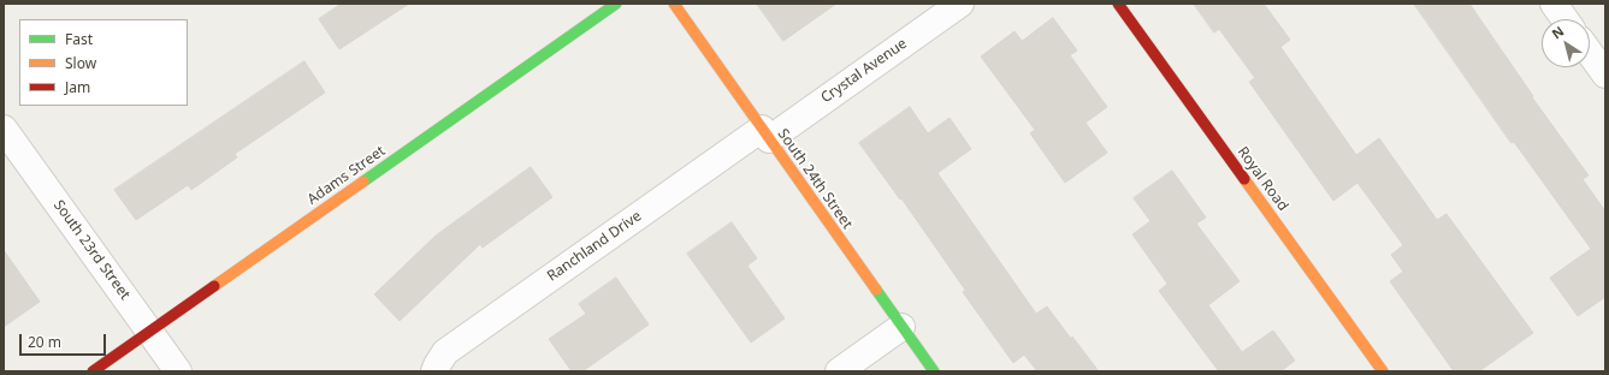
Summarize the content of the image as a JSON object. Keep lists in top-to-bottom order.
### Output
{
  "streets": {
    "street": [
      "Crystal Avenue",
      "Adams Street",
      "South 24th Street",
      "Royal Road",
      "Ranchland Drive",
      "South 23rd Street"
    ]
  },
  "crossings": [
    ["Crystal Avenue", "South 24th Street"],
    ["Crystal Avenue", "Ranchland Drive"],
    ["Adams Street", "South 23rd Street"],
    ["South 24th Street", "Ranchland Drive"]
  ],
  "legend": ["Fast", "Slow", "Jam"],
  "scale_bar": "20 m",
  "north": "top left"
}
